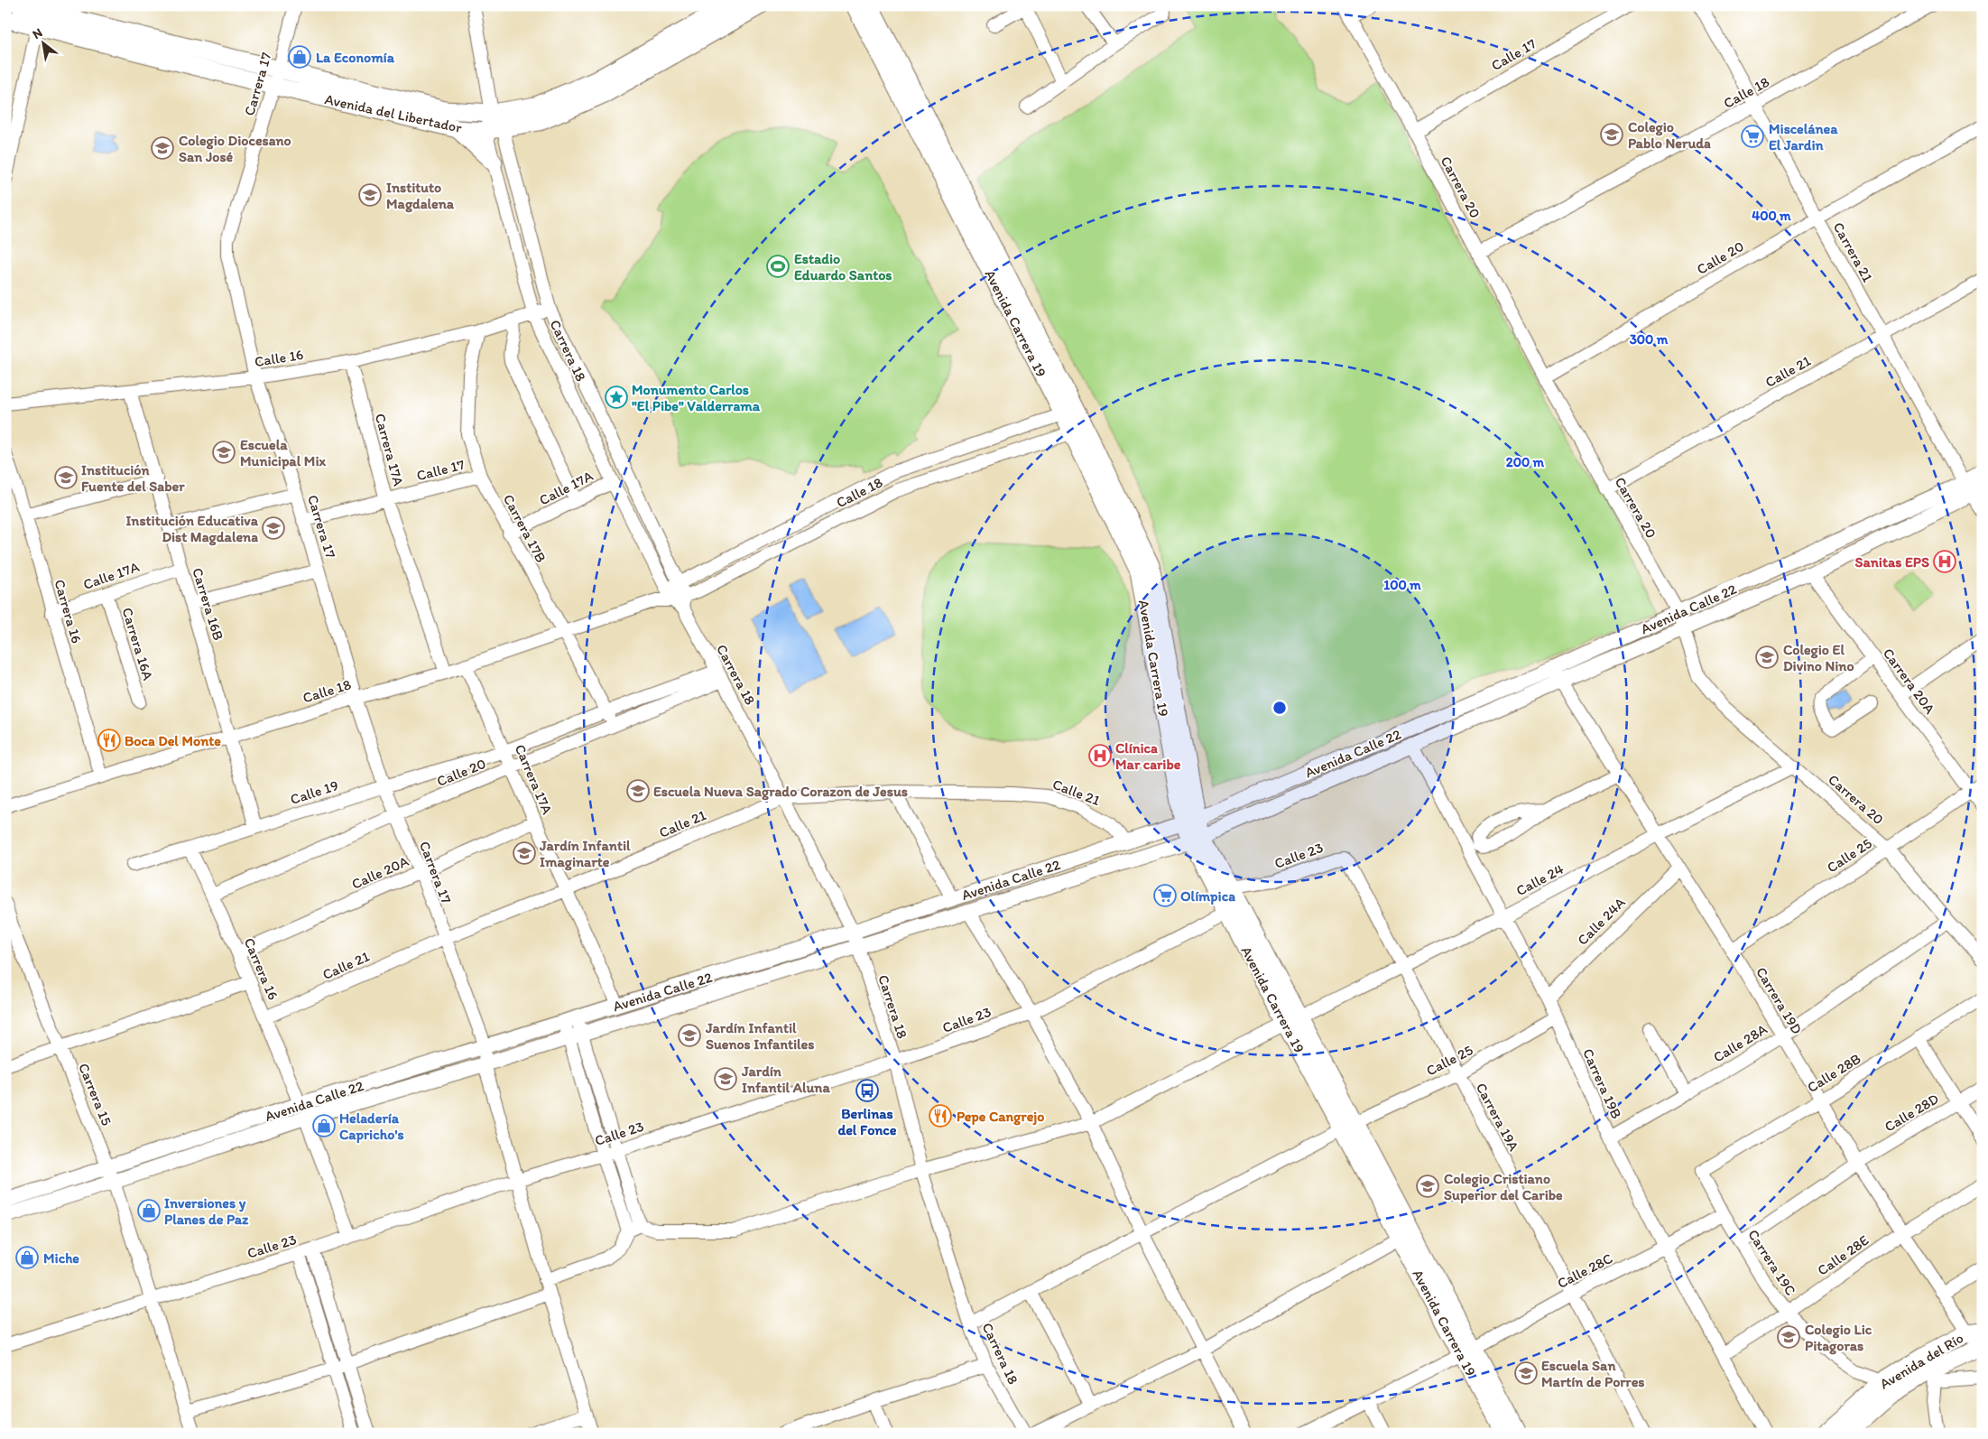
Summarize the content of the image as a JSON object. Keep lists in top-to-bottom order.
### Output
{
  "streets": {
    "main road": ["Avenida del Libertador", "Avenida Carrera 19", "Avenida del Río"],
    "street": [
      "Calle 17",
      "Carrera 17",
      "Calle 18",
      "Carrera 20",
      "Carrera 21",
      "Calle 20",
      "Carrera 18",
      "Calle 16",
      "Calle 21",
      "Carrera 17A",
      "Calle 17A",
      "Carrera 17B",
      "Carrera 16B",
      "Avenida Calle 22",
      "Carrera 16",
      "Carrera 16A",
      "Carrera 20A",
      "Calle 19",
      "Calle 23",
      "Calle 25",
      "Calle 20A",
      "Calle 24",
      "Calle 24A",
      "Carrera 19D",
      "Calle 28A",
      "Calle 28B",
      "Carrera 19B",
      "Carrera 15",
      "Calle 28D",
      "Carrera 19A",
      "Calle 28E",
      "Carrera 19C",
      "Calle 28C"
    ]
  },
  "crossings": [
    ["Calle 17", "Carrera 17"],
    ["Calle 17", "Carrera 20"],
    ["Calle 17", "Carrera 17A"],
    ["Calle 17", "Carrera 17B"],
    ["Carrera 17", "Calle 18"],
    ["Carrera 17", "Avenida del Libertador"],
    ["Carrera 17", "Calle 20"],
    ["Carrera 17", "Calle 16"],
    ["Carrera 17", "Calle 21"],
    ["Carrera 17", "Avenida Calle 22"],
    ["Carrera 17", "Calle 19"],
    ["Carrera 17", "Calle 20A"],
    ["Calle 18", "Carrera 20"],
    ["Calle 18", "Carrera 21"],
    ["Calle 18", "Avenida Carrera 19"],
    ["Calle 18", "Carrera 18"],
    ["Calle 18", "Carrera 17A"],
    ["Calle 18", "Carrera 17B"],
    ["Calle 18", "Carrera 16B"],
    ["Calle 18", "Carrera 16"],
    ["Avenida del Libertador", "Carrera 18"],
    ["Carrera 20", "Calle 20"],
    ["Carrera 20", "Calle 21"],
    ["Carrera 20", "Avenida Calle 22"],
    ["Carrera 20", "Calle 25"],
    ["Carrera 20", "Calle 24"],
    ["Carrera 20", "Calle 28A"],
    ["Carrera 21", "Calle 20"],
    ["Carrera 21", "Calle 21"],
    ["Carrera 21", "Avenida Calle 22"],
    ["Calle 20", "Carrera 18"],
    ["Calle 20", "Carrera 17A"],
    ["Calle 20", "Carrera 17B"],
    ["Calle 20", "Carrera 16"],
    ["Avenida Carrera 19", "Avenida Calle 22"],
    ["Avenida Carrera 19", "Calle 23"],
    ["Avenida Carrera 19", "Calle 25"],
    ["Avenida Carrera 19", "Calle 24"],
    ["Avenida Carrera 19", "Calle 28C"],
    ["Carrera 18", "Calle 16"],
    ["Carrera 18", "Calle 21"],
    ["Carrera 18", "Calle 17A"],
    ["Carrera 18", "Avenida Calle 22"],
    ["Carrera 18", "Calle 23"],
    ["Carrera 18", "Calle 25"],
    ["Carrera 18", "Calle 24"],
    ["Calle 16", "Carrera 17A"],
    ["Calle 16", "Carrera 17B"],
    ["Calle 16", "Carrera 16B"],
    ["Calle 21", "Carrera 17A"],
    ["Calle 21", "Avenida Calle 22"],
    ["Calle 21", "Carrera 16"],
    ["Carrera 17A", "Avenida Calle 22"],
    ["Carrera 17A", "Calle 19"],
    ["Carrera 17A", "Calle 20A"],
    ["Calle 17A", "Carrera 17B"],
    ["Calle 17A", "Carrera 16B"],
    ["Calle 17A", "Carrera 16"],
    ["Calle 17A", "Carrera 16A"],
    ["Carrera 16B", "Calle 19"],
    ["Avenida Calle 22", "Carrera 16"],
    ["Avenida Calle 22", "Carrera 20A"],
    ["Avenida Calle 22", "Carrera 19D"],
    ["Avenida Calle 22", "Carrera 19B"],
    ["Avenida Calle 22", "Carrera 15"],
    ["Carrera 16", "Calle 19"],
    ["Carrera 16", "Calle 23"],
    ["Carrera 16", "Calle 20A"],
    ["Carrera 20A", "Calle 25"],
    ["Calle 23", "Carrera 15"],
    ["Calle 23", "Carrera 19A"],
    ["Calle 25", "Carrera 19D"],
    ["Calle 25", "Carrera 19B"],
    ["Calle 25", "Carrera 19A"],
    ["Calle 24", "Carrera 19D"],
    ["Calle 24", "Carrera 19B"],
    ["Calle 24", "Carrera 19A"],
    ["Calle 24A", "Carrera 19D"],
    ["Calle 24A", "Carrera 19B"],
    ["Carrera 19D", "Calle 28A"],
    ["Carrera 19D", "Calle 28B"],
    ["Carrera 19D", "Calle 28D"],
    ["Carrera 19D", "Calle 28E"],
    ["Carrera 19D", "Avenida del Río"],
    ["Calle 28A", "Carrera 19B"],
    ["Calle 28B", "Carrera 19C"],
    ["Carrera 19B", "Calle 28E"],
    ["Carrera 19B", "Calle 28C"],
    ["Calle 28D", "Carrera 19C"],
    ["Carrera 19A", "Calle 28C"],
    ["Calle 28E", "Carrera 19C"],
    ["Carrera 19C", "Calle 28C"],
    ["Carrera 19C", "Avenida del Río"]
  ],
  "places": {
    "shop": [
      "La Economía",
      "Heladería Capricho's",
      "Inversiones y Planes de Paz",
      "Miche"
    ],
    "school or university": [
      "Colegio Pablo Neruda",
      "Colegio Diocesano San José",
      "Instituto Magdalena",
      "Escuela Municipal Mix",
      "Institución Fuente del Saber",
      "Institución Educativa Dist Magdalena",
      "Colegio El Divino Nino",
      "Escuela Nueva Sagrado Corazon de Jesus",
      "Jardín Infantil Imaginarte",
      "Jardín Infantil Suenos Infantiles",
      "Jardín Infantil Aluna",
      "Colegio Cristiano Superior del Caribe",
      "Colegio Lic Pitagoras",
      "Escuela San Martín de Porres"
    ],
    "supermarket": ["Miscelánea El Jardin", "Olímpica"],
    "sports": ["Estadio Eduardo Santos"],
    "place": ["Monumento Carlos \"El Pibe\" Valderrama"],
    "hospital": ["Sanitas EPS", "Clínica Mar caribe"],
    "restaurant": ["Boca Del Monte", "Pepe Cangrejo"],
    "bus stop": ["Berlinas del Fonce"]
  },
  "north": "top left",
  "rings": [
    "400 m",
    "300 m",
    "200 m",
    "100 m"
  ]
}
